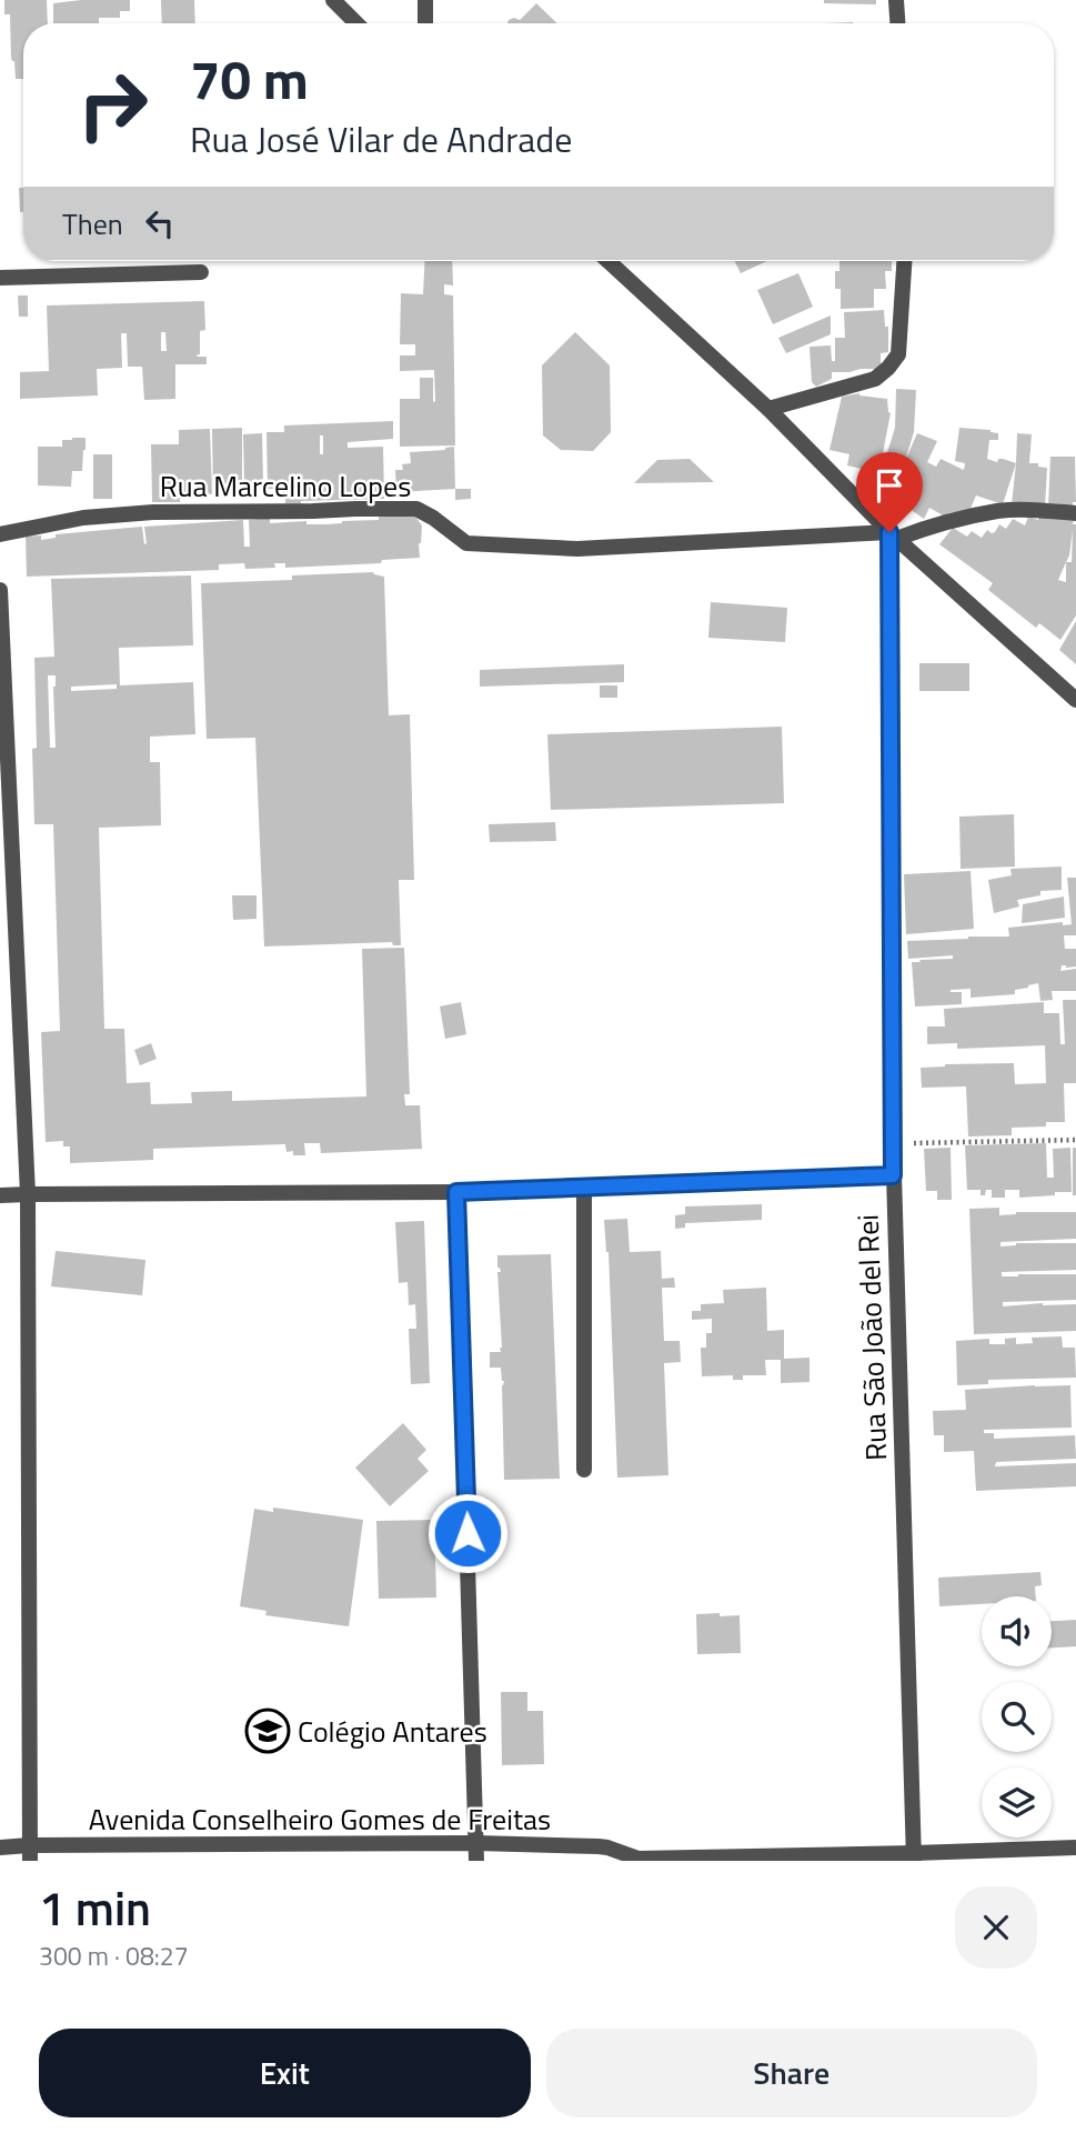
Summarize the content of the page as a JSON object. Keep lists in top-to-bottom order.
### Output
{
  "streets": {
    "street": ["Rua Marcelino Lopes", "Rua São João del Rei", "Avenida Conselheiro Gomes de Freitas"]
  },
  "crossings": [
    ["Rua Marcelino Lopes", "Rua São João del Rei"],
    ["Rua São João del Rei", "Avenida Conselheiro Gomes de Freitas"]
  ],
  "places": {
    "school or university": ["Colégio Antares"]
  },
  "page": {
    "turn": ["70 m", "Rua José Vilar de Andrade"],
    "then": "Then",
    "heading": ["1 min", "300 m · 08:27"],
    "buttons": ["Exit", "Share"]
  }
}
